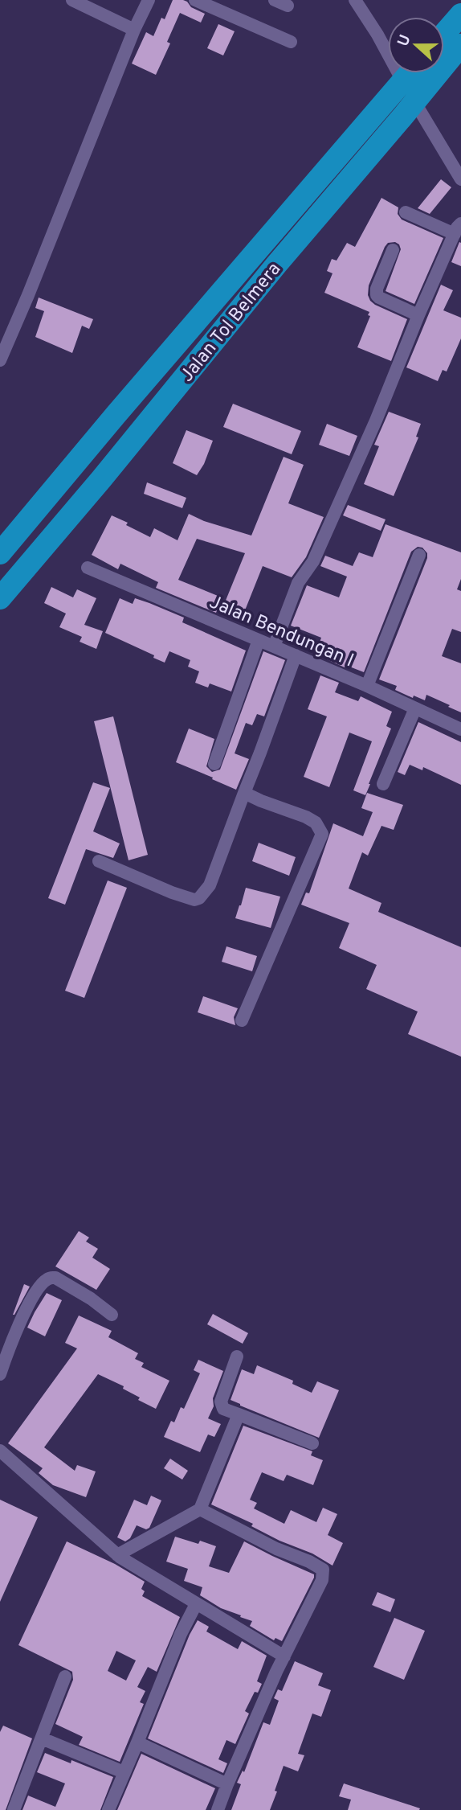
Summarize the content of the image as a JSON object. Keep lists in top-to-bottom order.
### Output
{
  "streets": {
    "highway": ["Jalan Tol Belmera"],
    "street": ["Jalan Bendungan I"]
  },
  "north": "left"
}
